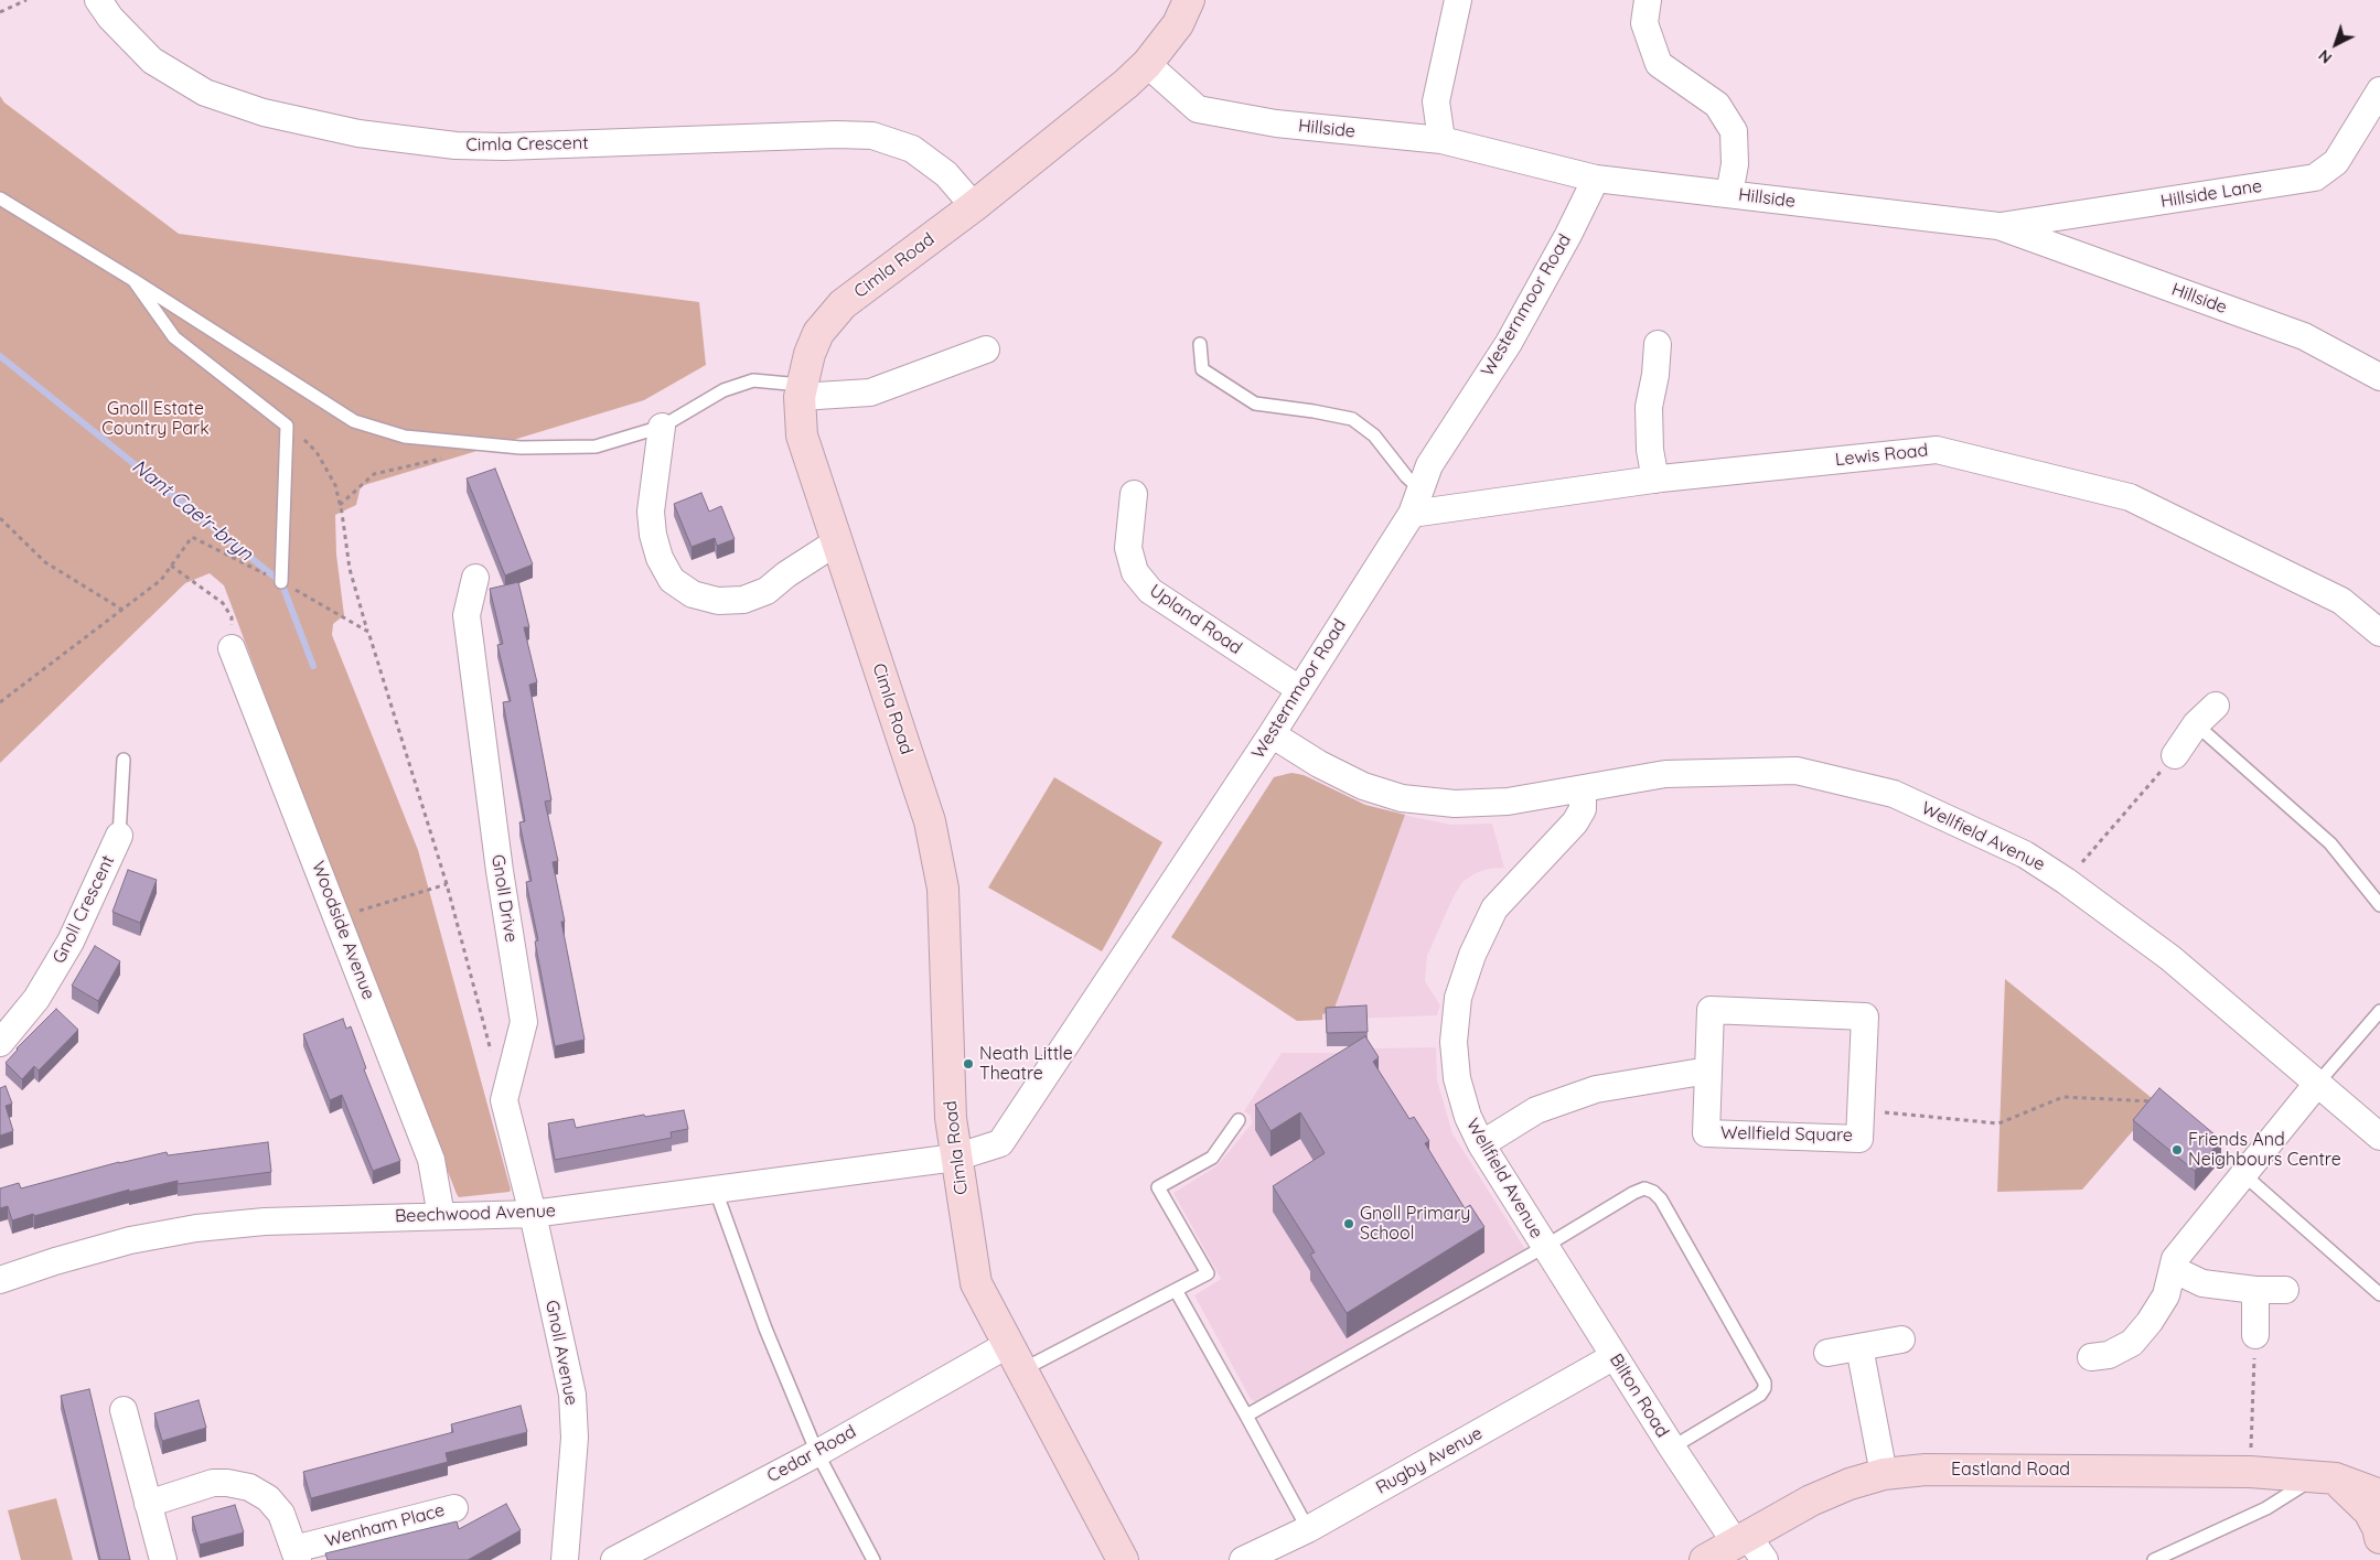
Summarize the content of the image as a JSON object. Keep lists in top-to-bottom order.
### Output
{
  "streets": {
    "main road": ["Cimla Road", "Eastland Road"],
    "street": [
      "Hillside",
      "Cimla Crescent",
      "Hillside Lane",
      "Westernmoor Road",
      "Lewis Road",
      "Upland Road",
      "Wellfield Avenue",
      "Gnoll Drive",
      "Gnoll Crescent",
      "Woodside Avenue",
      "Wellfield Square",
      "Beechwood Avenue",
      "Gnoll Avenue",
      "Bilton Road",
      "Cedar Road",
      "Rugby Avenue",
      "Wenham Place"
    ]
  },
  "crossings": [
    ["Hillside", "Hillside Lane"],
    ["Hillside", "Cimla Road"],
    ["Hillside", "Westernmoor Road"],
    ["Cimla Crescent", "Cimla Road"],
    ["Cimla Road", "Westernmoor Road"],
    ["Cimla Road", "Beechwood Avenue"],
    ["Cimla Road", "Cedar Road"],
    ["Westernmoor Road", "Lewis Road"],
    ["Westernmoor Road", "Upland Road"],
    ["Westernmoor Road", "Wellfield Avenue"],
    ["Westernmoor Road", "Beechwood Avenue"],
    ["Wellfield Avenue", "Bilton Road"],
    ["Gnoll Drive", "Beechwood Avenue"],
    ["Gnoll Drive", "Gnoll Avenue"],
    ["Woodside Avenue", "Beechwood Avenue"],
    ["Beechwood Avenue", "Gnoll Avenue"],
    ["Bilton Road", "Rugby Avenue"],
    ["Bilton Road", "Eastland Road"]
  ],
  "water": ["Nant Cae'r-bryn"],
  "parks": ["Gnoll Estate Country Park"],
  "places": ["Neath Little Theatre", "Friends And Neighbours Centre", "Gnoll Primary School"],
  "north": "bottom left"
}
